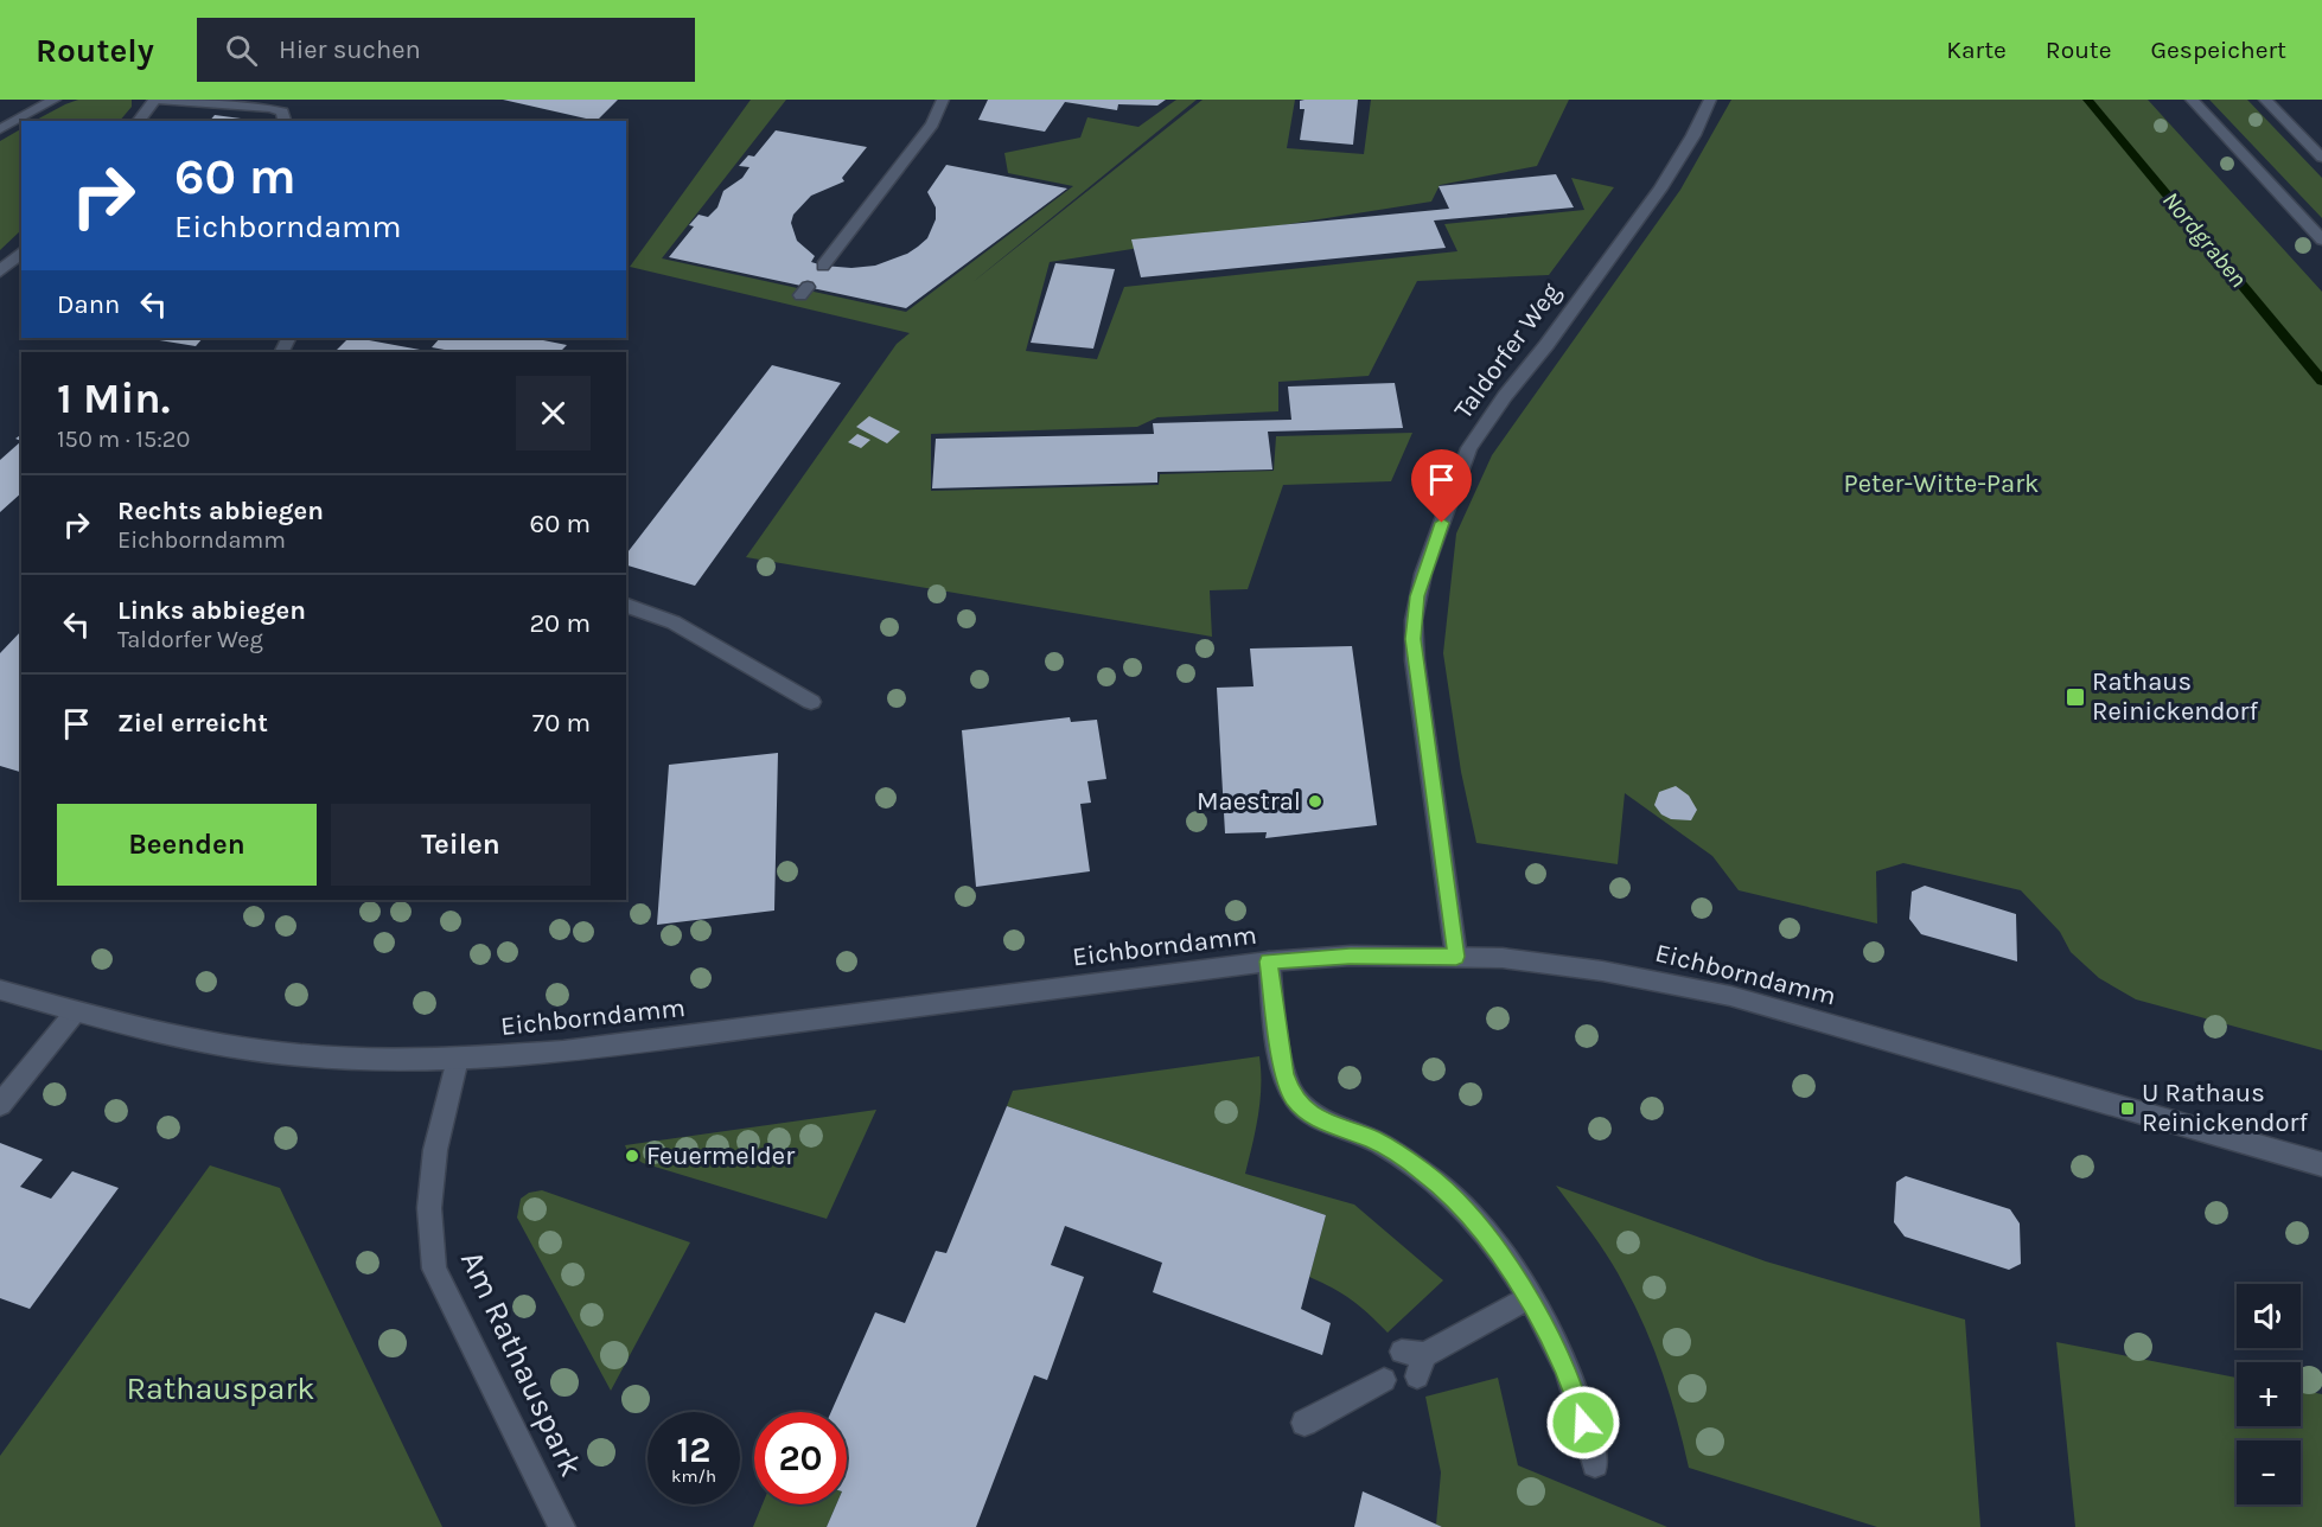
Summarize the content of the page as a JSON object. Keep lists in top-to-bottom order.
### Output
{
  "streets": {
    "main road": ["Taldorfer Weg", "Eichborndamm", "Am Rathauspark"]
  },
  "crossings": [
    ["Taldorfer Weg", "Eichborndamm"],
    ["Eichborndamm", "Am Rathauspark"]
  ],
  "water": ["Nordgraben"],
  "parks": ["Peter-Witte-Park", "Rathauspark"],
  "places": {
    "transit": ["Rathaus Reinickendorf", "U Rathaus Reinickendorf"],
    "other": ["Maestral", "Feuermelder"]
  },
  "page": {
    "header": "Routely",
    "search": "Hier suchen",
    "nav": ["Karte", "Route", "Gespeichert"],
    "turn": ["60 m", "Eichborndamm"],
    "then": "Dann",
    "heading": ["1 Min.", "150 m · 15:20"],
    "list": [
      {
        "name": "Rechts abbiegen",
        "note": "Eichborndamm",
        "value": "60 m"
      },
      {
        "name": "Links abbiegen",
        "note": "Taldorfer Weg",
        "value": "20 m"
      },
      {
        "name": "Ziel erreicht",
        "value": "70 m"
      }
    ],
    "buttons": ["Beenden", "Teilen"],
    "map_buttons": ["+", "−"],
    "speed": "12 km/h",
    "limit": "20"
  }
}
